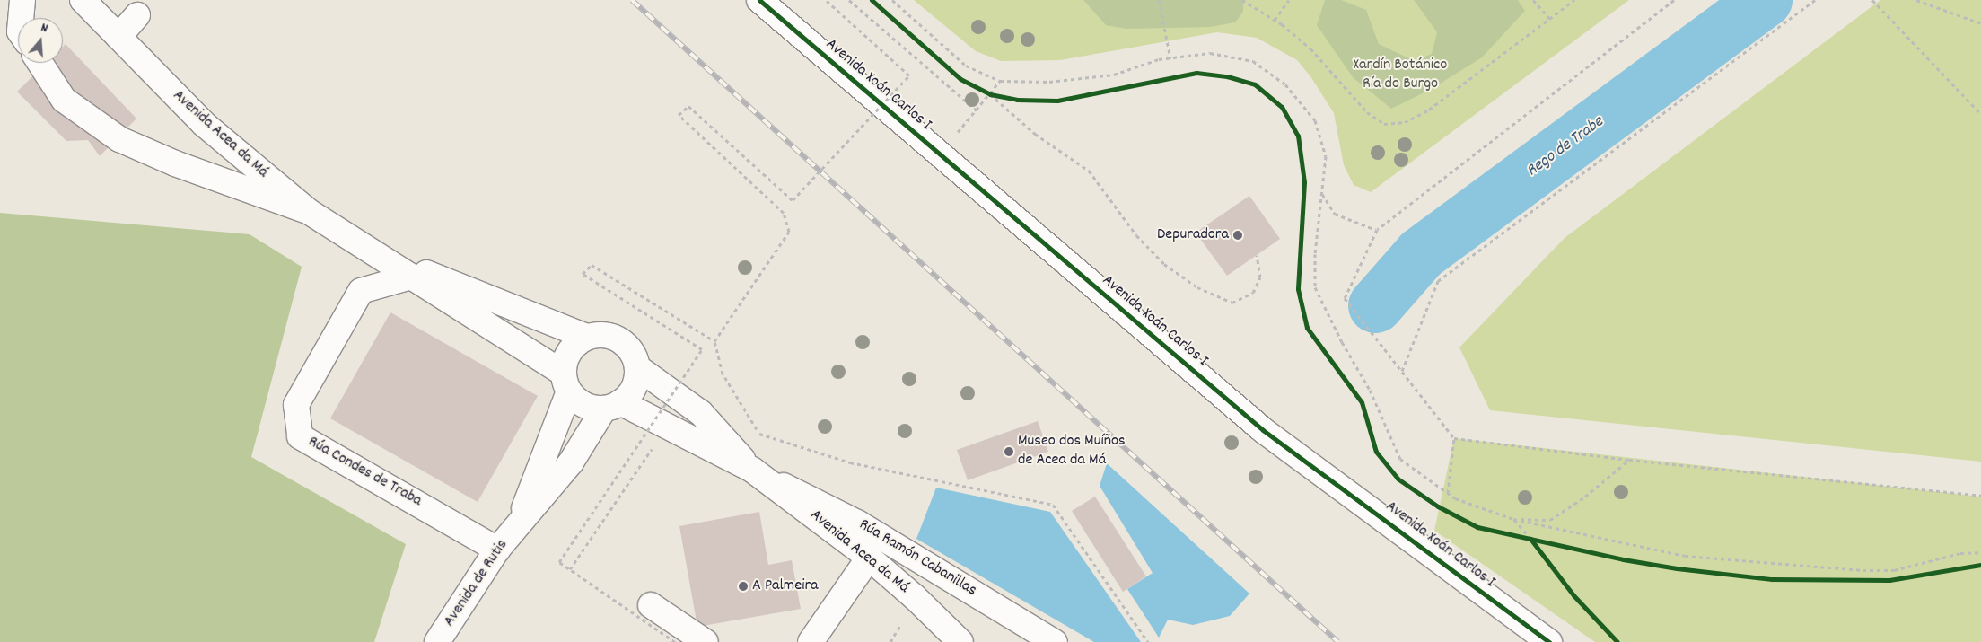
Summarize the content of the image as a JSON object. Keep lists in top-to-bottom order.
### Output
{
  "streets": {
    "street": [
      "Avenida Xoán Carlos I",
      "Avenida Acea da Má",
      "Rúa Condes de Traba",
      "Rúa Ramón Cabanillas",
      "Avenida de Rutis"
    ]
  },
  "crossings": [
    ["Avenida Acea da Má", "Rúa Ramón Cabanillas"],
    ["Rúa Condes de Traba", "Avenida de Rutis"]
  ],
  "water": ["Rego de Trabe"],
  "parks": ["Xardín Botánico Ría do Burgo"],
  "places": ["Depuradora", "Museo dos Muíños de Acea da Má", "A Palmeira"],
  "north": "top"
}
